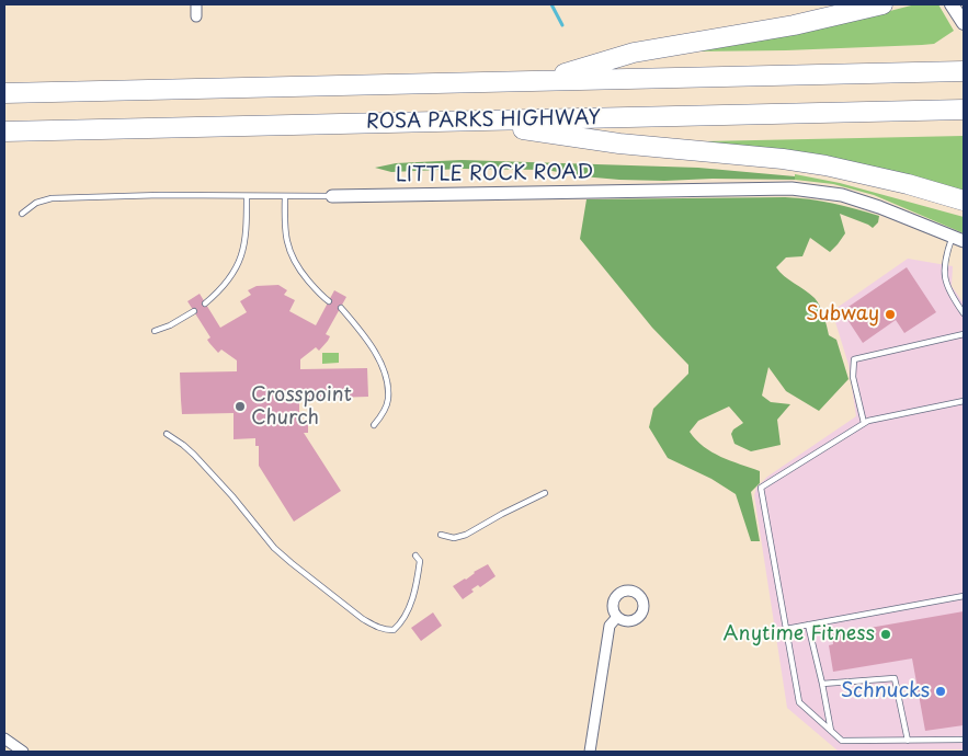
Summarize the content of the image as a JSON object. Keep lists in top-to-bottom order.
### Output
{
  "streets": {
    "highway": ["ROSA PARKS HIGHWAY"],
    "street": ["LITTLE ROCK ROAD"]
  },
  "places": [
    "Subway",
    "Crosspoint Church",
    "Anytime Fitness",
    "Schnucks"
  ]
}
